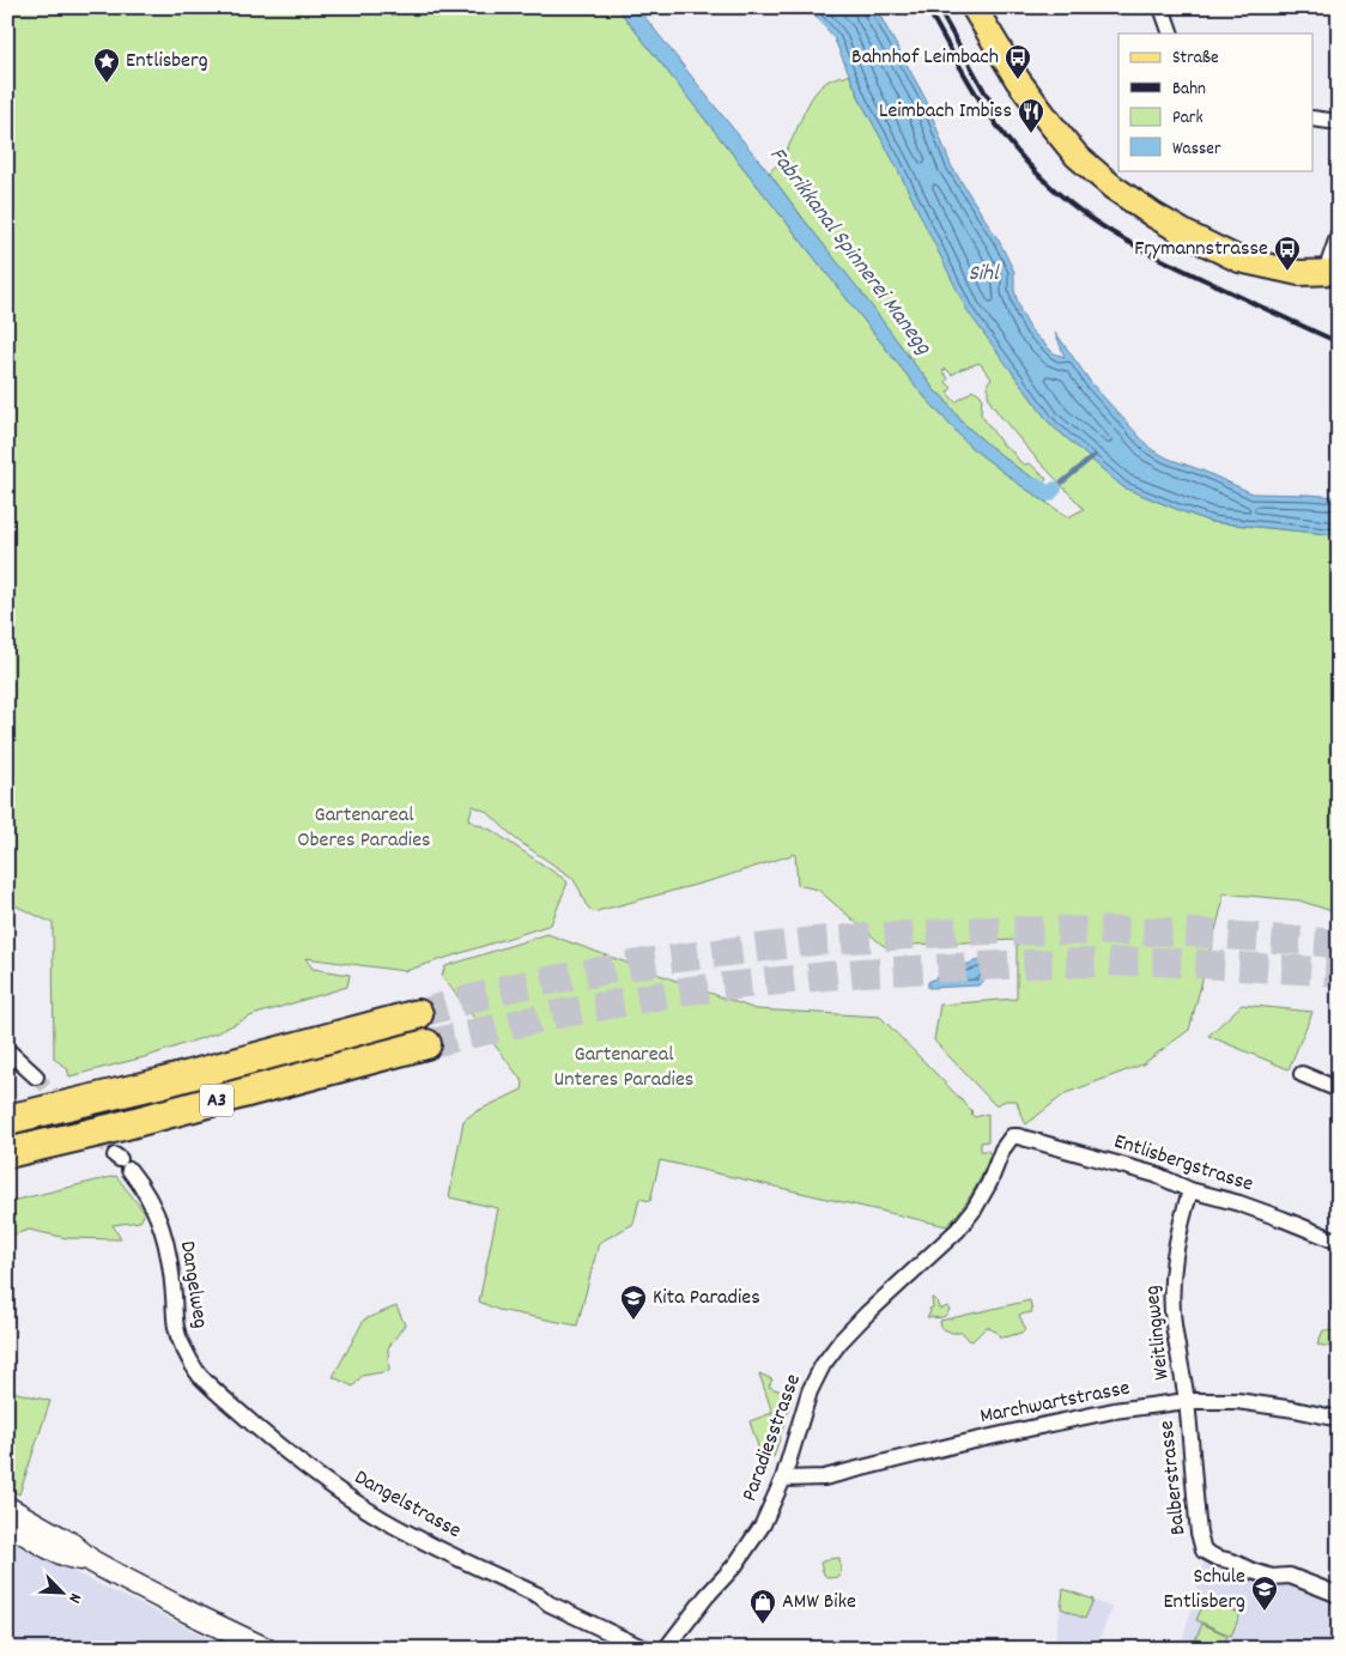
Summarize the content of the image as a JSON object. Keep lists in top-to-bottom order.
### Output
{
  "streets": {
    "highway": ["A3"],
    "street": [
      "Entlisbergstrasse",
      "Dangelweg",
      "Weitlingweg",
      "Marchwartstrasse",
      "Paradiesstrasse",
      "Balberstrasse",
      "Dangelstrasse"
    ]
  },
  "crossings": [
    ["Entlisbergstrasse", "Weitlingweg"],
    ["Entlisbergstrasse", "Paradiesstrasse"],
    ["Dangelweg", "Dangelstrasse"],
    ["Weitlingweg", "Marchwartstrasse"],
    ["Weitlingweg", "Balberstrasse"],
    ["Marchwartstrasse", "Paradiesstrasse"],
    ["Marchwartstrasse", "Balberstrasse"]
  ],
  "water": ["Fabrikkanal Spinnerei Manegg", "Sihl"],
  "parks": ["Gartenareal Oberes Paradies", "Gartenareal Unteres Paradies"],
  "places": {
    "bus stop": ["Bahnhof Leimbach", "Frymannstrasse"],
    "place": ["Entlisberg"],
    "restaurant": ["Leimbach Imbiss"],
    "school or university": ["Kita Paradies", "Schule Entlisberg"],
    "shop": ["AMW Bike"]
  },
  "legend": [
    "Straße",
    "Bahn",
    "Park",
    "Wasser"
  ],
  "north": "bottom right"
}
